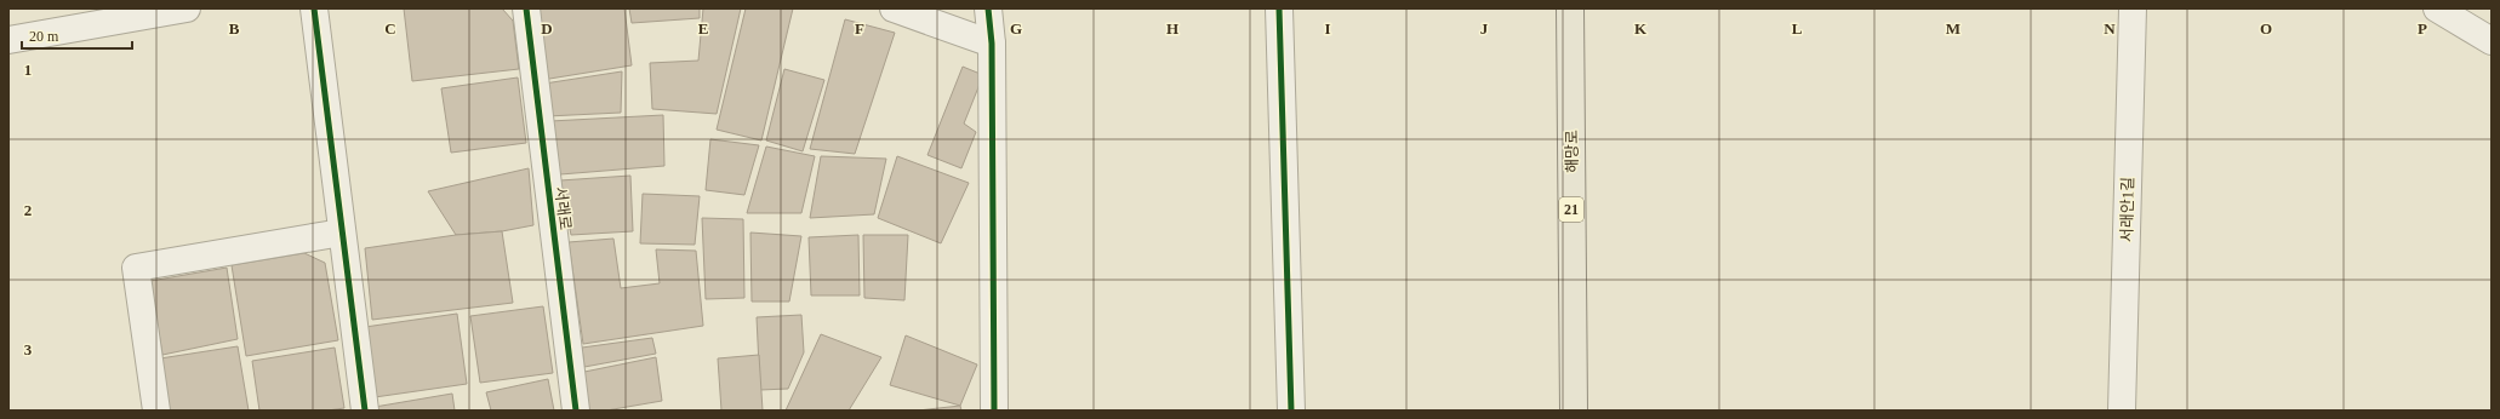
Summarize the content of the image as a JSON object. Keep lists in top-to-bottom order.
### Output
{
  "streets": {
    "main road": ["해망로", "21"],
    "street": ["서래로", "서래안1길"]
  },
  "scale_bar": "20 m",
  "grid": {
    "columns": [
      "B",
      "C",
      "D",
      "E",
      "F",
      "G",
      "H",
      "I",
      "J",
      "K",
      "L",
      "M",
      "N",
      "O",
      "P"
    ],
    "rows": ["1", "2", "3"]
  }
}
